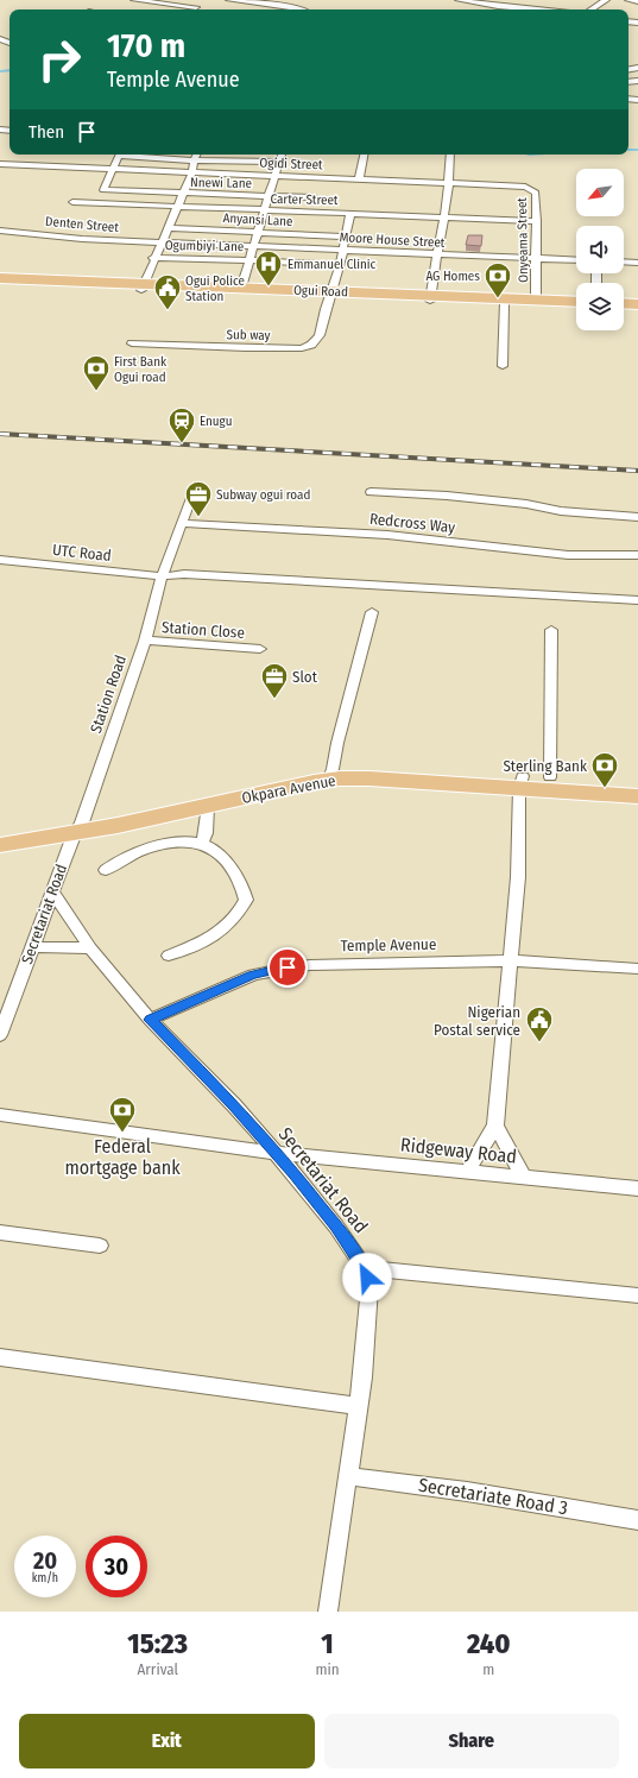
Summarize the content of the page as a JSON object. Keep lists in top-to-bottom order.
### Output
{
  "streets": {
    "main road": ["Ogui Road", "Okpara Avenue"],
    "street": [
      "Ogidi Street",
      "Nnewi Lane",
      "Carter Street",
      "Anyansi Lane",
      "Denten Street",
      "Moore House Street",
      "Onyeama Street",
      "Ogumbiyi Lane",
      "Sub way",
      "Redcross Way",
      "UTC Road",
      "Station Close",
      "Station Road",
      "Secretariat Road",
      "Temple Avenue",
      "Ridgeway Road",
      "Secretariate Road 3"
    ]
  },
  "crossings": [
    ["Ogidi Street", "Onyeama Street"],
    ["Carter Street", "Onyeama Street"],
    ["Carter Street", "Sub way"],
    ["Anyansi Lane", "Sub way"],
    ["Denten Street", "Moore House Street"],
    ["Moore House Street", "Onyeama Street"],
    ["Moore House Street", "Sub way"],
    ["Onyeama Street", "Ogui Road"],
    ["Ogumbiyi Lane", "Sub way"],
    ["Ogui Road", "Sub way"],
    ["Redcross Way", "Station Road"],
    ["UTC Road", "Station Road"],
    ["Station Close", "Station Road"],
    ["Station Road", "Okpara Avenue"],
    ["Station Road", "Secretariat Road"],
    ["Okpara Avenue", "Secretariat Road"],
    ["Secretariat Road", "Temple Avenue"],
    ["Secretariat Road", "Ridgeway Road"],
    ["Secretariat Road", "Secretariate Road 3"]
  ],
  "places": {
    "hospital": ["Emmanuel Clinic"],
    "bank": [
      "AG Homes",
      "First Bank Ogui road",
      "Sterling Bank",
      "Federal mortgage bank"
    ],
    "public building": ["Ogui Police Station", "Nigerian Postal service"],
    "station": ["Enugu"],
    "office": ["Subway ogui road", "Slot"]
  },
  "north": "bottom left",
  "page": {
    "turn": ["170 m", "Temple Avenue"],
    "then": "Then",
    "speed": "20 km/h",
    "limit": "30",
    "eta": [
      "15:23",
      "Arrival",
      "1",
      "min",
      "240",
      "m"
    ],
    "buttons": ["Exit", "Share"]
  }
}
